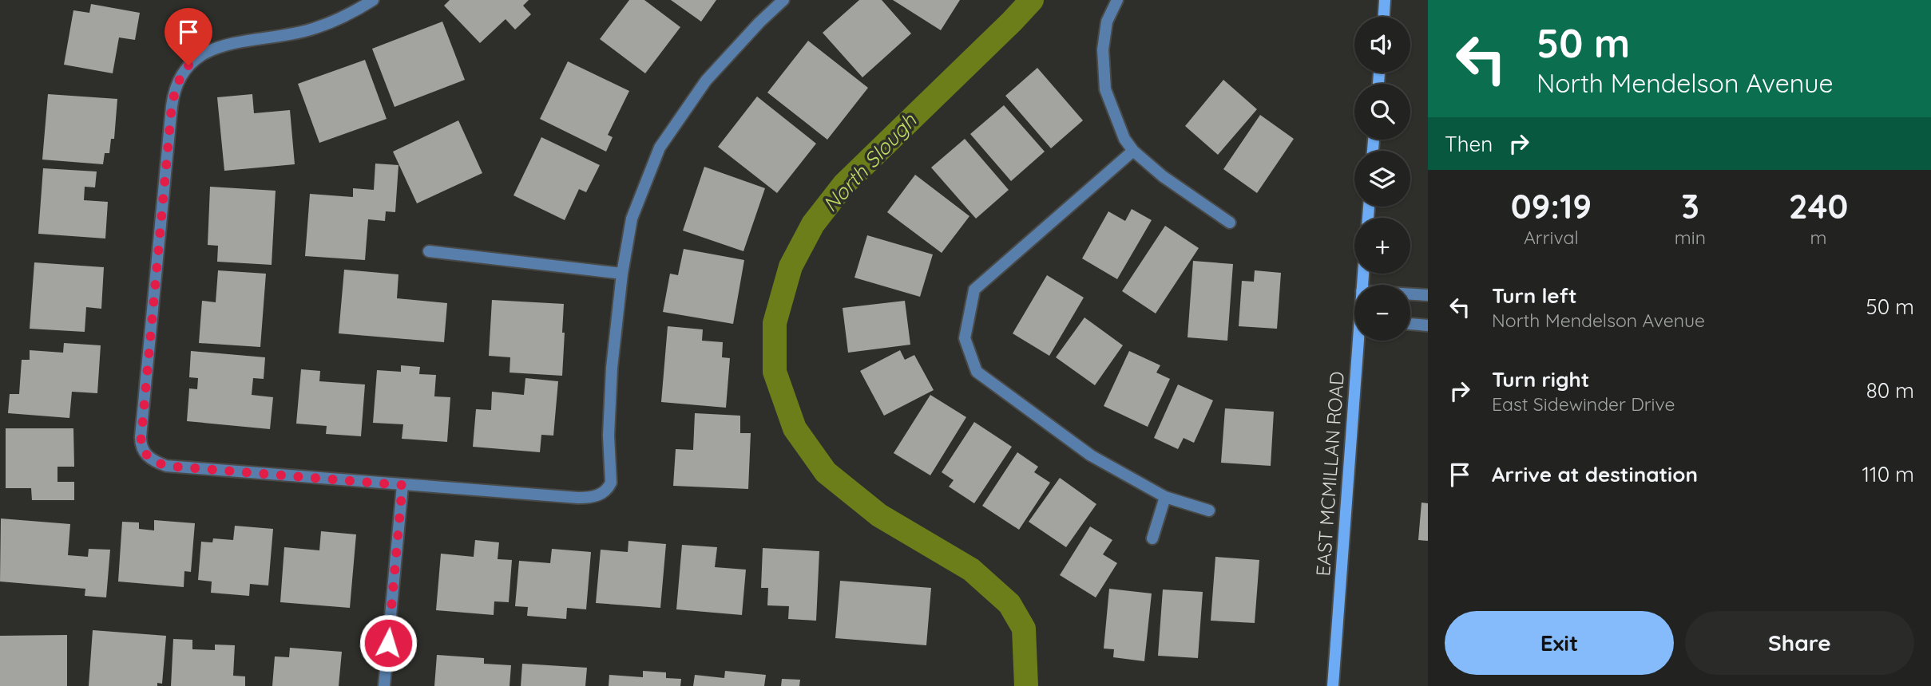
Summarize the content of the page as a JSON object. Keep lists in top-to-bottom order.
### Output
{
  "streets": {
    "main road": ["EAST MCMILLAN ROAD"]
  },
  "water": ["North Slough"],
  "page": {
    "turn": ["50 m", "North Mendelson Avenue"],
    "map_buttons": ["+", "−"],
    "then": "Then",
    "eta": [
      "09:19",
      "Arrival",
      "3",
      "min",
      "240",
      "m"
    ],
    "list": [
      {
        "name": "Turn left",
        "note": "North Mendelson Avenue",
        "value": "50 m"
      },
      {
        "name": "Turn right",
        "note": "East Sidewinder Drive",
        "value": "80 m"
      },
      {
        "name": "Arrive at destination",
        "value": "110 m"
      }
    ],
    "buttons": ["Exit", "Share"]
  }
}
